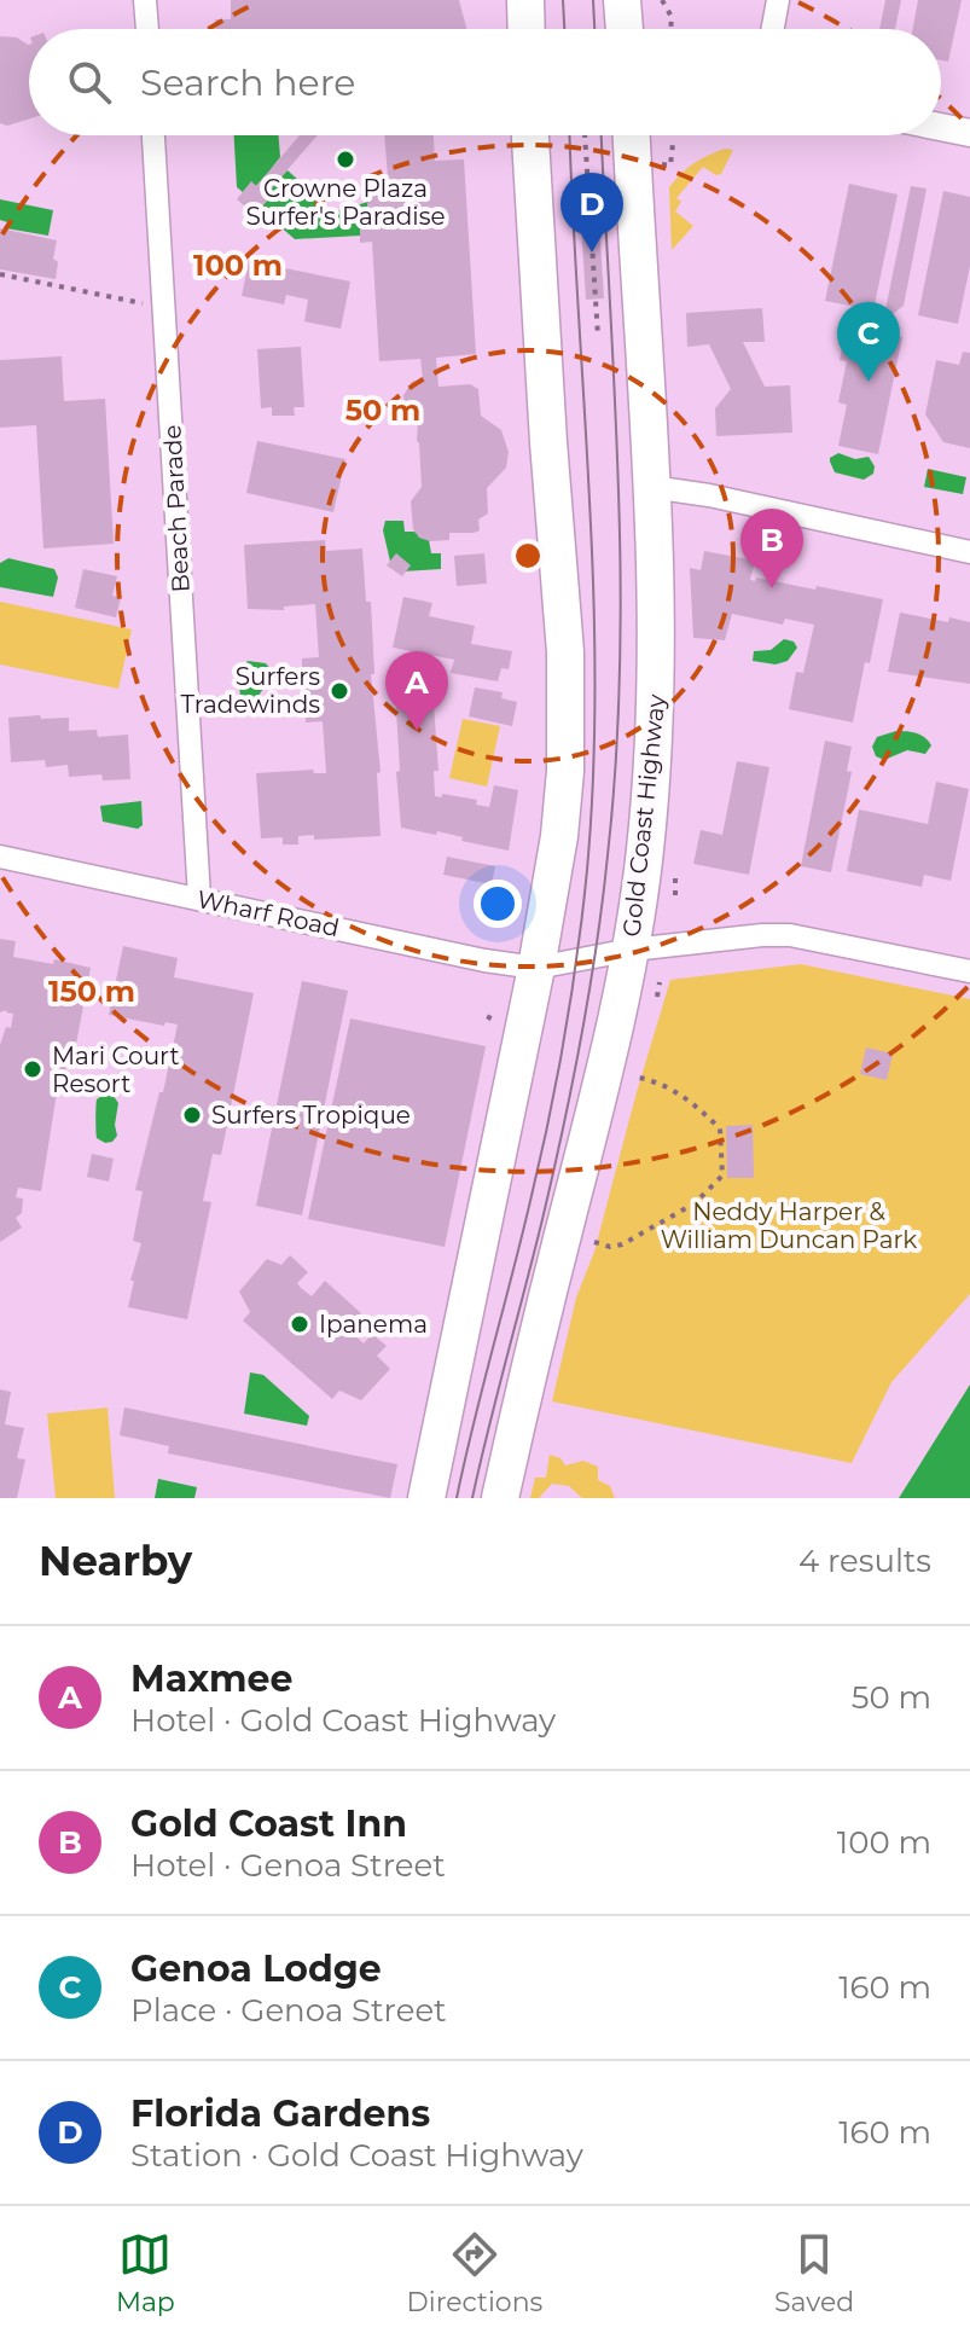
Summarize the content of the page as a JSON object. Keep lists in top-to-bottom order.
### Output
{
  "streets": {
    "highway": ["Gold Coast Highway"],
    "street": ["Beach Parade", "Wharf Road"]
  },
  "crossings": [
    ["Beach Parade", "Wharf Road"],
    ["Gold Coast Highway", "Wharf Road"]
  ],
  "parks": ["Neddy Harper & William Duncan Park"],
  "places": [
    "Crowne Plaza Surfer's Paradise",
    "Surfers Tradewinds",
    "Mari Court Resort",
    "Surfers Tropique",
    "Ipanema"
  ],
  "page": {
    "search": "Search here",
    "pins": [
      "D",
      "C",
      "B",
      "A"
    ],
    "heading": ["Nearby", "4 results"],
    "list": [
      {
        "mark": "A",
        "name": "Maxmee",
        "note": "Hotel · Gold Coast Highway",
        "value": "50 m"
      },
      {
        "mark": "B",
        "name": "Gold Coast Inn",
        "note": "Hotel · Genoa Street",
        "value": "100 m"
      },
      {
        "mark": "C",
        "name": "Genoa Lodge",
        "note": "Place · Genoa Street",
        "value": "160 m"
      },
      {
        "mark": "D",
        "name": "Florida Gardens",
        "note": "Station · Gold Coast Highway",
        "value": "160 m"
      }
    ],
    "nav": ["Map", "Directions", "Saved"]
  },
  "rings": ["100 m", "50 m", "150 m"]
}
